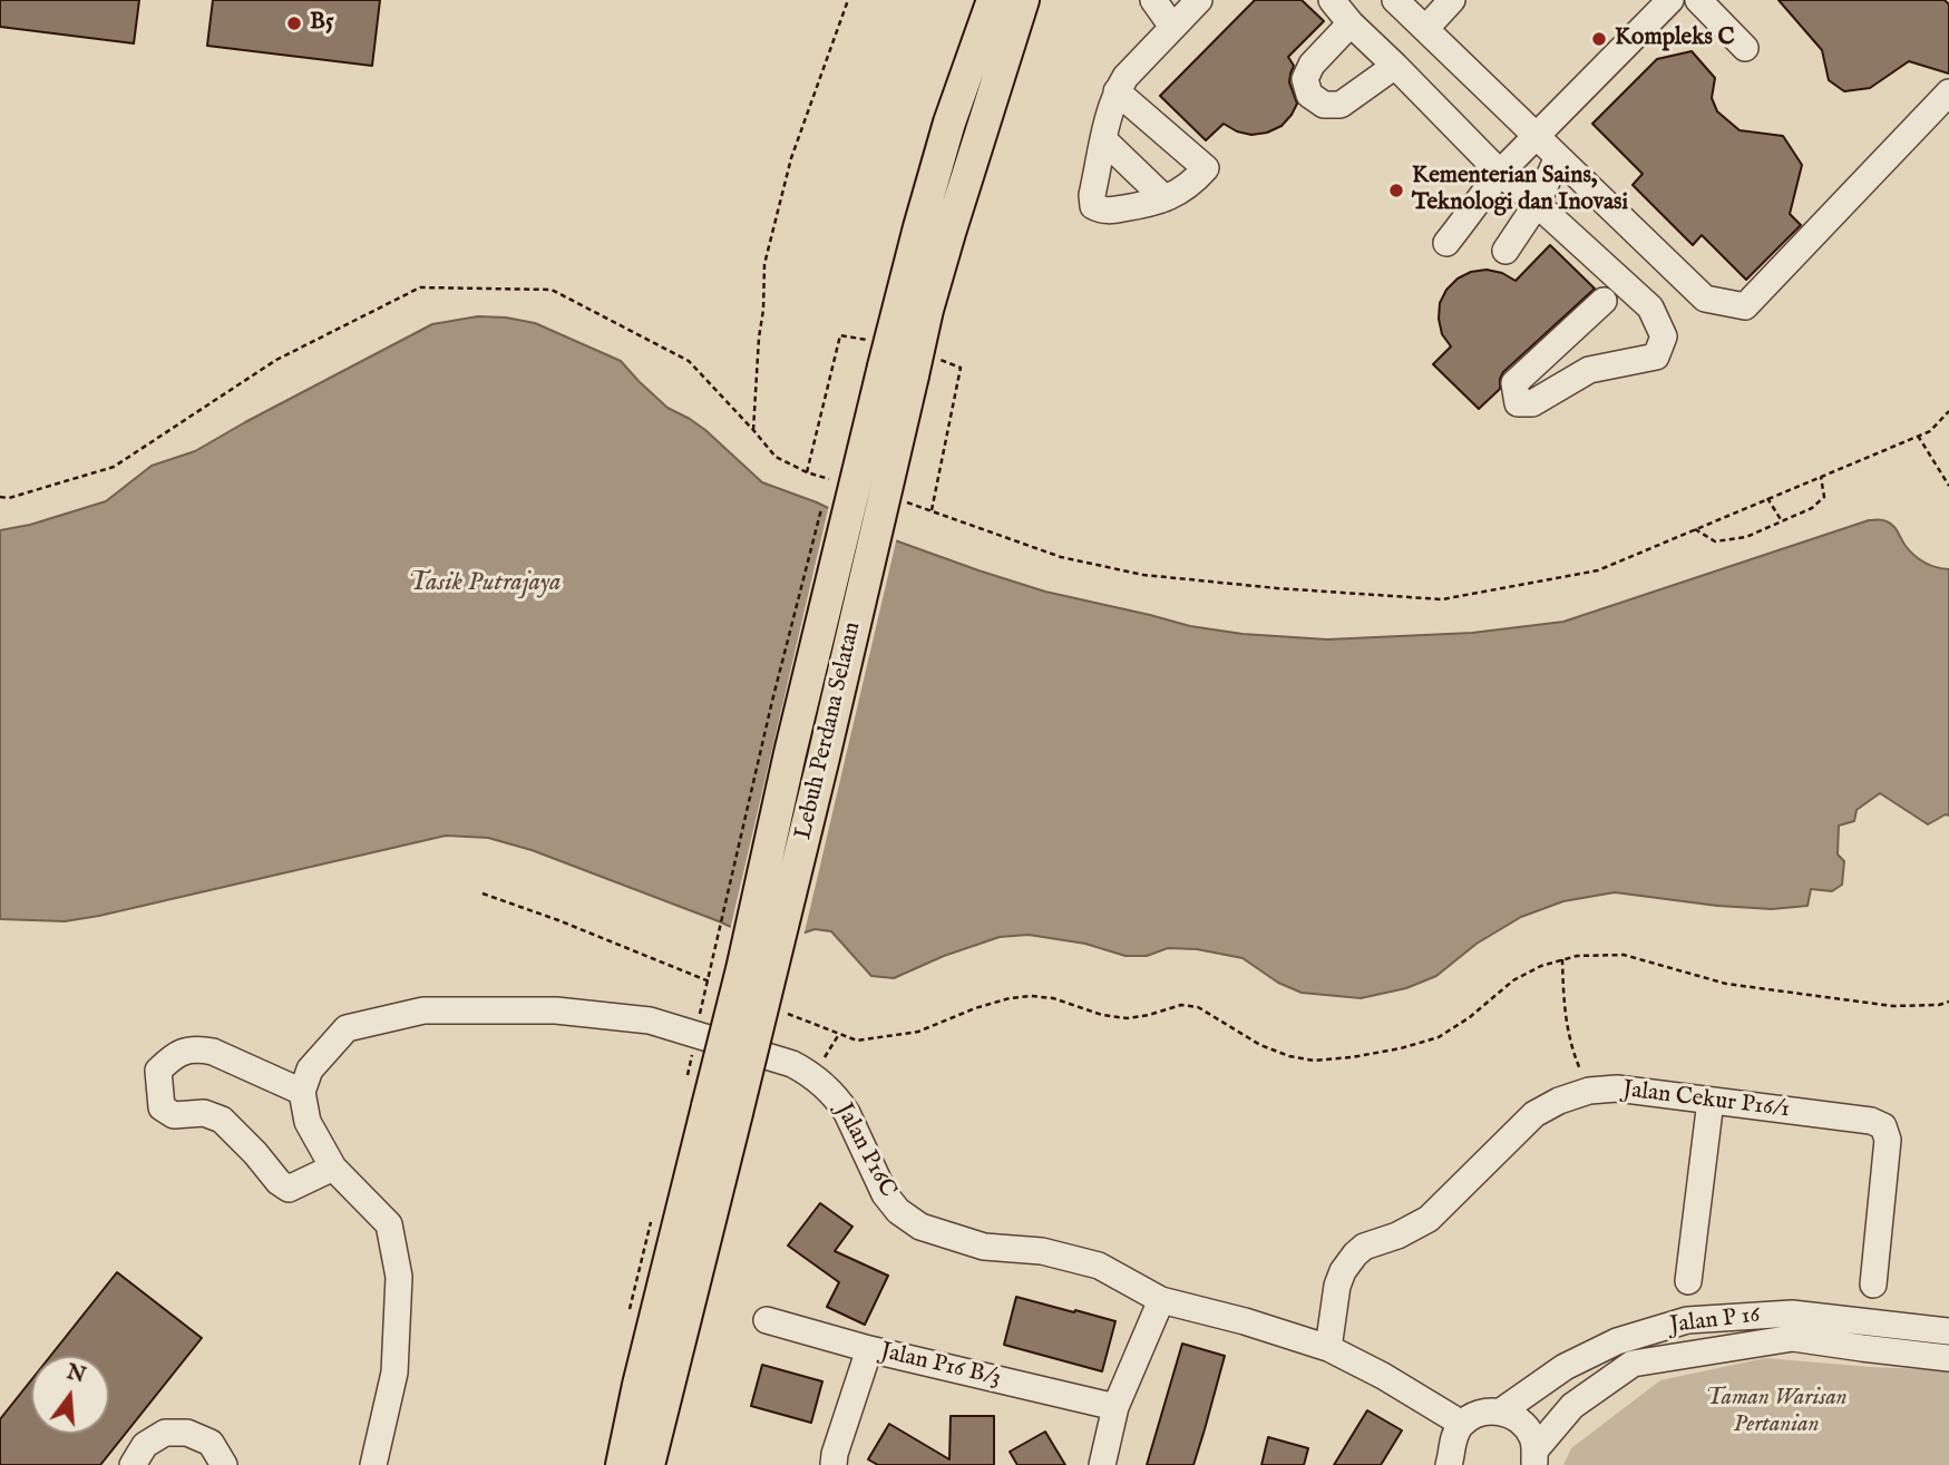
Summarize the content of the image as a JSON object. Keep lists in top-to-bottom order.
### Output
{
  "streets": {
    "main road": ["Lebuh Perdana Selatan"],
    "street": [
      "Jalan Cekur P16/1",
      "Jalan P16C",
      "Jalan P 16",
      "Jalan P16 B/3"
    ]
  },
  "crossings": [
    ["Jalan Cekur P16/1", "Jalan P16C"],
    ["Jalan P16C", "Jalan P 16"]
  ],
  "water": ["Tasik Putrajaya"],
  "parks": ["Taman Warisan Pertanian"],
  "places": ["B5", "Kompleks C", "Kementerian Sains, Teknologi dan Inovasi"],
  "north": "top"
}
